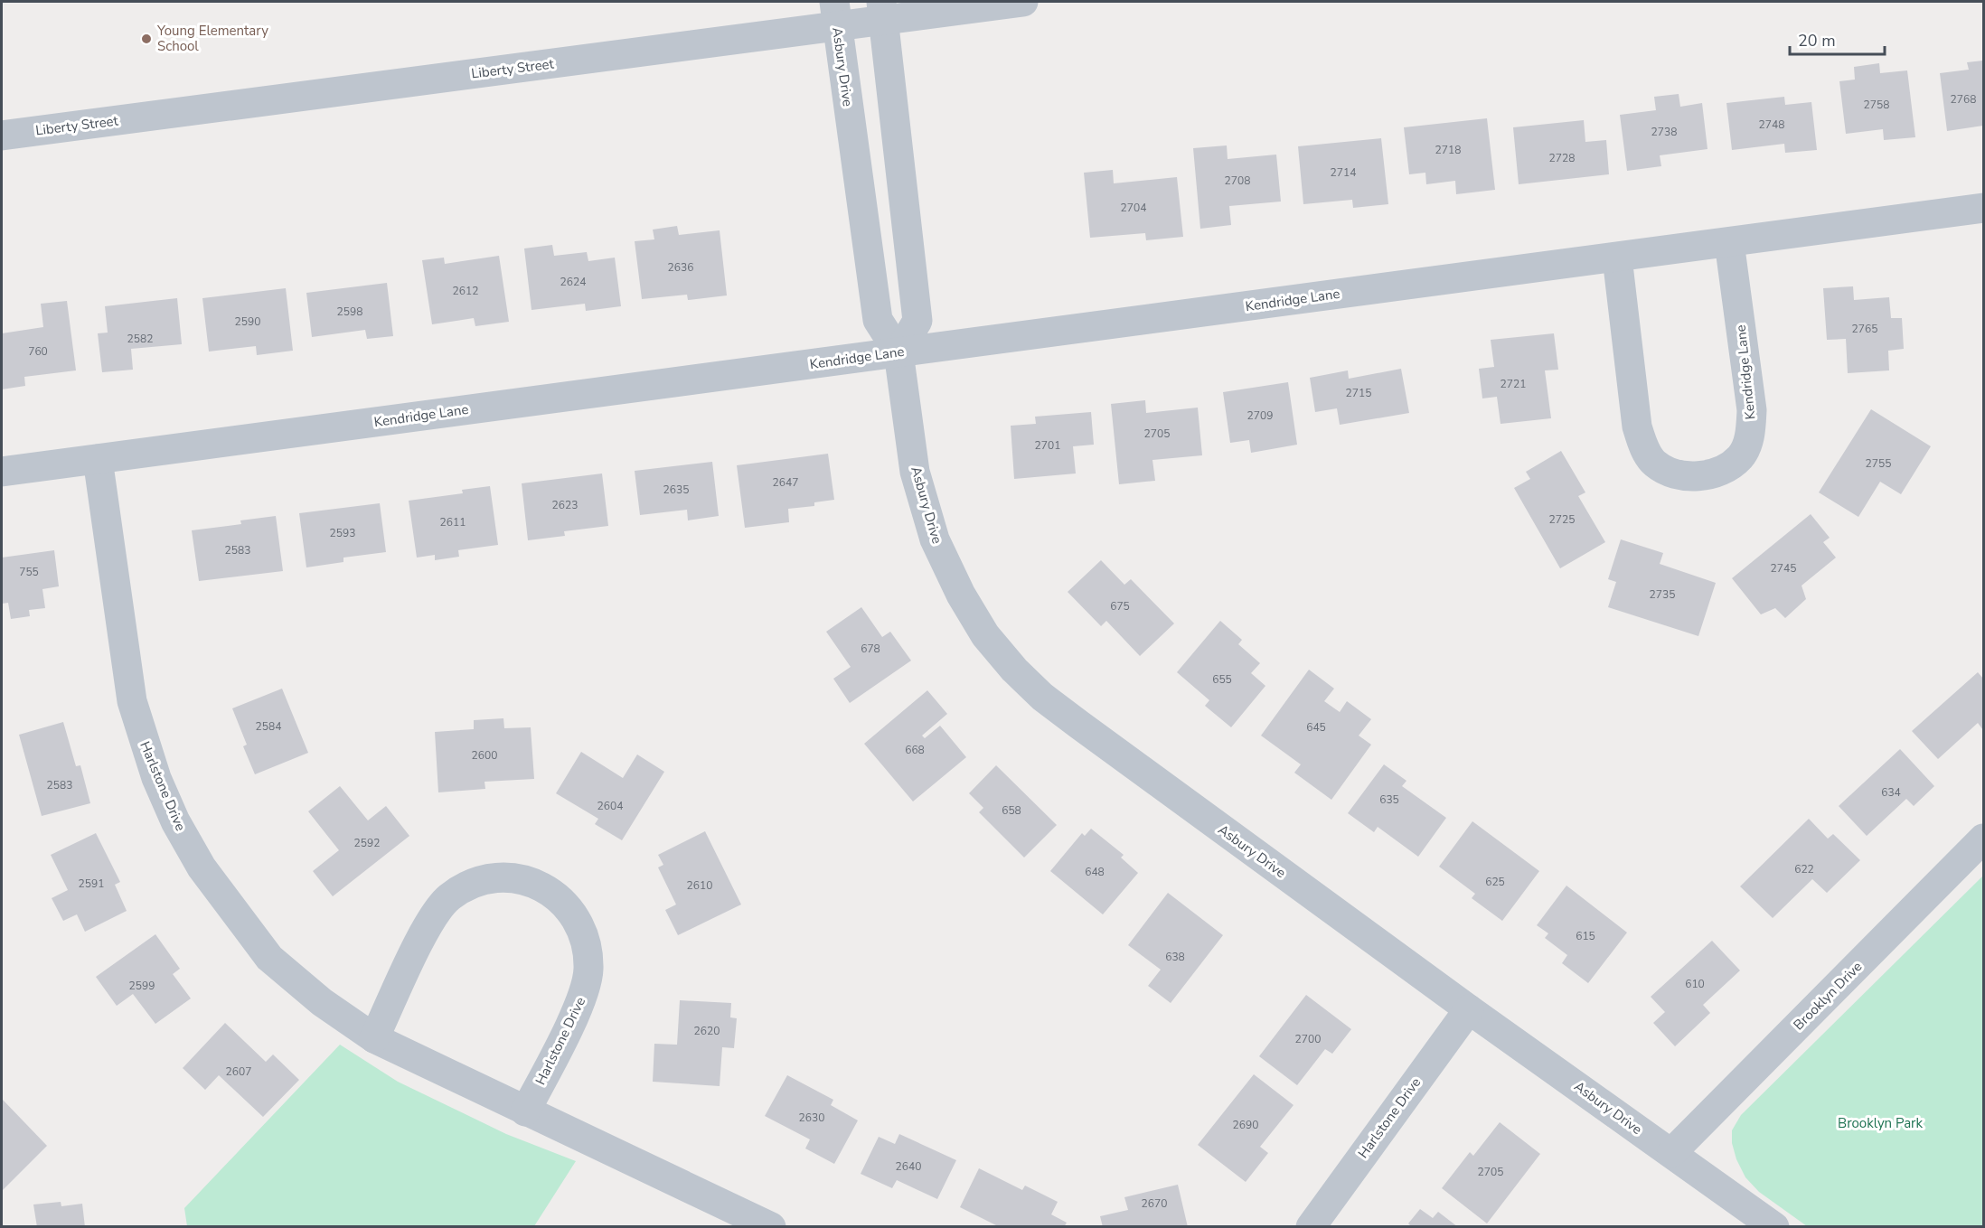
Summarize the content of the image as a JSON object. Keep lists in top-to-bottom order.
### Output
{
  "streets": {
    "street": [
      "Asbury Drive",
      "Liberty Street",
      "Kendridge Lane",
      "Harlstone Drive",
      "Brooklyn Drive"
    ]
  },
  "crossings": [
    ["Asbury Drive", "Liberty Street"],
    ["Asbury Drive", "Kendridge Lane"],
    ["Asbury Drive", "Harlstone Drive"],
    ["Asbury Drive", "Brooklyn Drive"],
    ["Kendridge Lane", "Harlstone Drive"]
  ],
  "parks": ["Brooklyn Park"],
  "places": ["Young Elementary School"],
  "house_numbers": [
    "2768",
    "2758",
    "2748",
    "2738",
    "2718",
    "2728",
    "2714",
    "2708",
    "2704",
    "2636",
    "2624",
    "2612",
    "2598",
    "2590",
    "2765",
    "2582",
    "760",
    "2721",
    "2715",
    "2709",
    "2705",
    "2701",
    "2755",
    "2647",
    "2635",
    "2623",
    "2725",
    "2611",
    "2593",
    "2583",
    "2745",
    "755",
    "2735",
    "675",
    "678",
    "655",
    "2584",
    "645",
    "668",
    "2600",
    "2583",
    "634",
    "635",
    "2604",
    "658",
    "2592",
    "622",
    "648",
    "625",
    "2591",
    "2610",
    "615",
    "638",
    "610",
    "2599",
    "2620",
    "2700",
    "2607",
    "2630",
    "2690",
    "2640",
    "2705",
    "2670"
  ],
  "scale_bar": "20 m"
}
